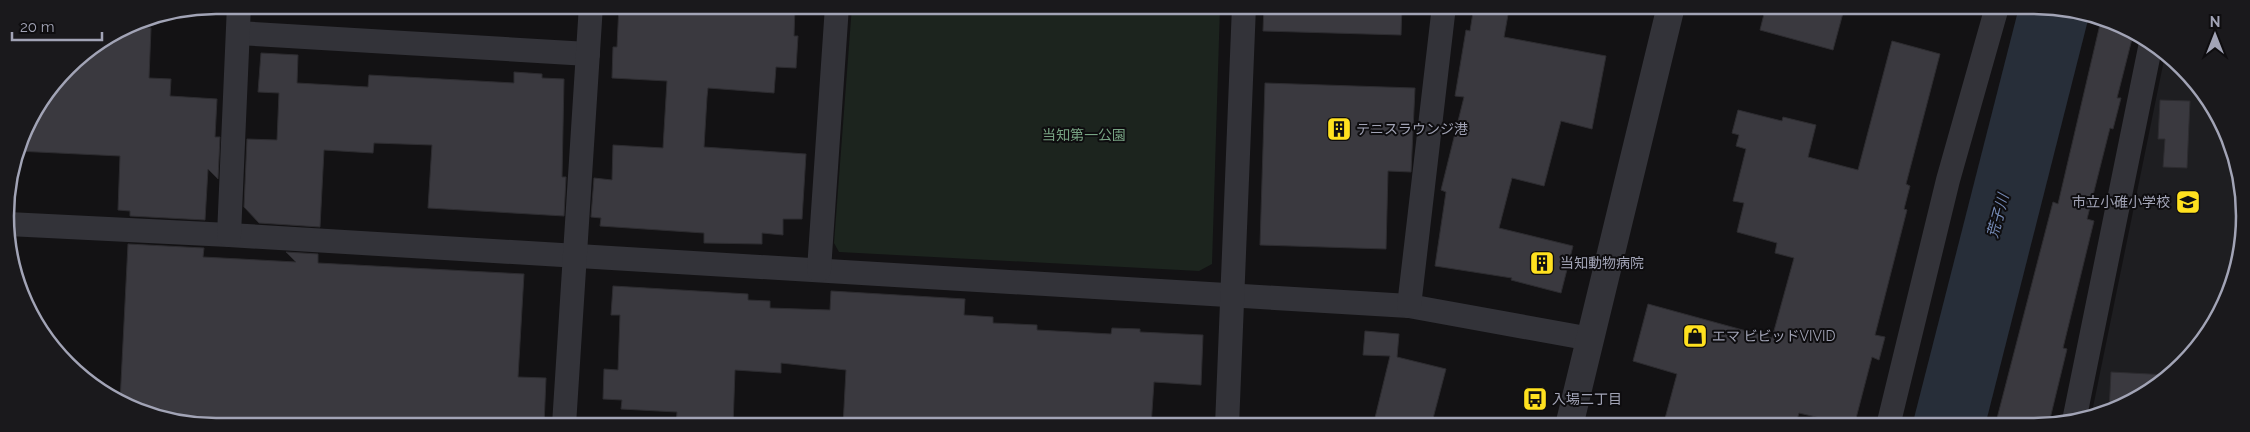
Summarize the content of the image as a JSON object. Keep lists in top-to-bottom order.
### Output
{
  "water": ["荒子川"],
  "parks": ["当知第一公園"],
  "places": {
    "building": ["テニスラウンジ港", "当知動物病院"],
    "school or university": ["市立小碓小学校"],
    "shop": ["エマ ビビッドVIVID"],
    "bus stop": ["入場二丁目"]
  },
  "scale_bar": "20 m",
  "north": "top"
}
